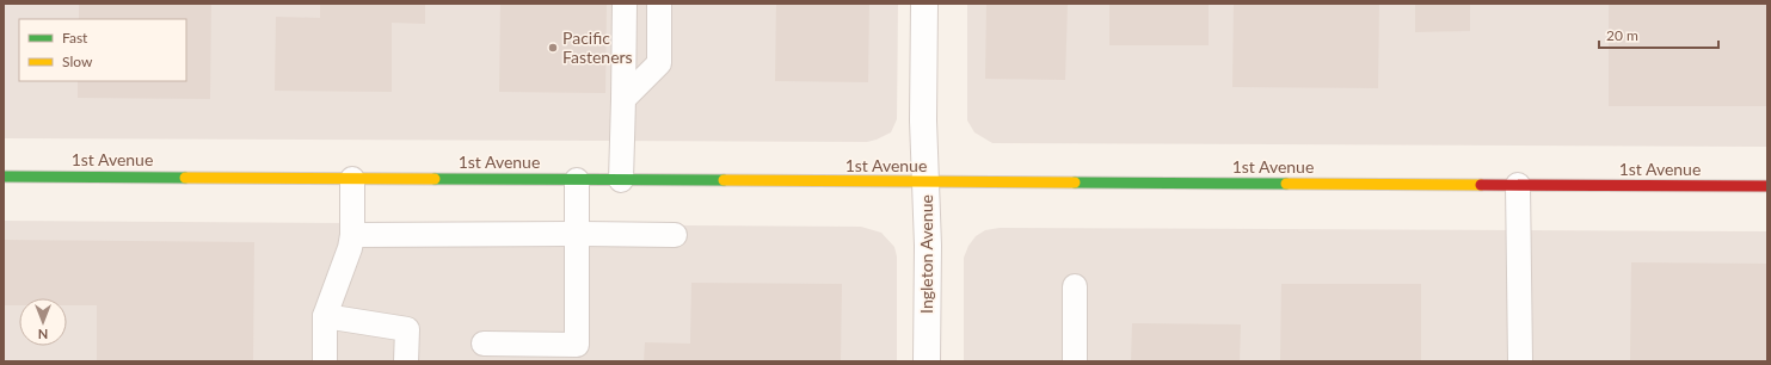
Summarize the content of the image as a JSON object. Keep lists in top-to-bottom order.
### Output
{
  "streets": {
    "street": ["1st Avenue", "Ingleton Avenue"]
  },
  "crossings": [
    ["1st Avenue", "Ingleton Avenue"]
  ],
  "places": ["Pacific Fasteners"],
  "legend": ["Fast", "Slow"],
  "scale_bar": "20 m",
  "north": "bottom"
}
